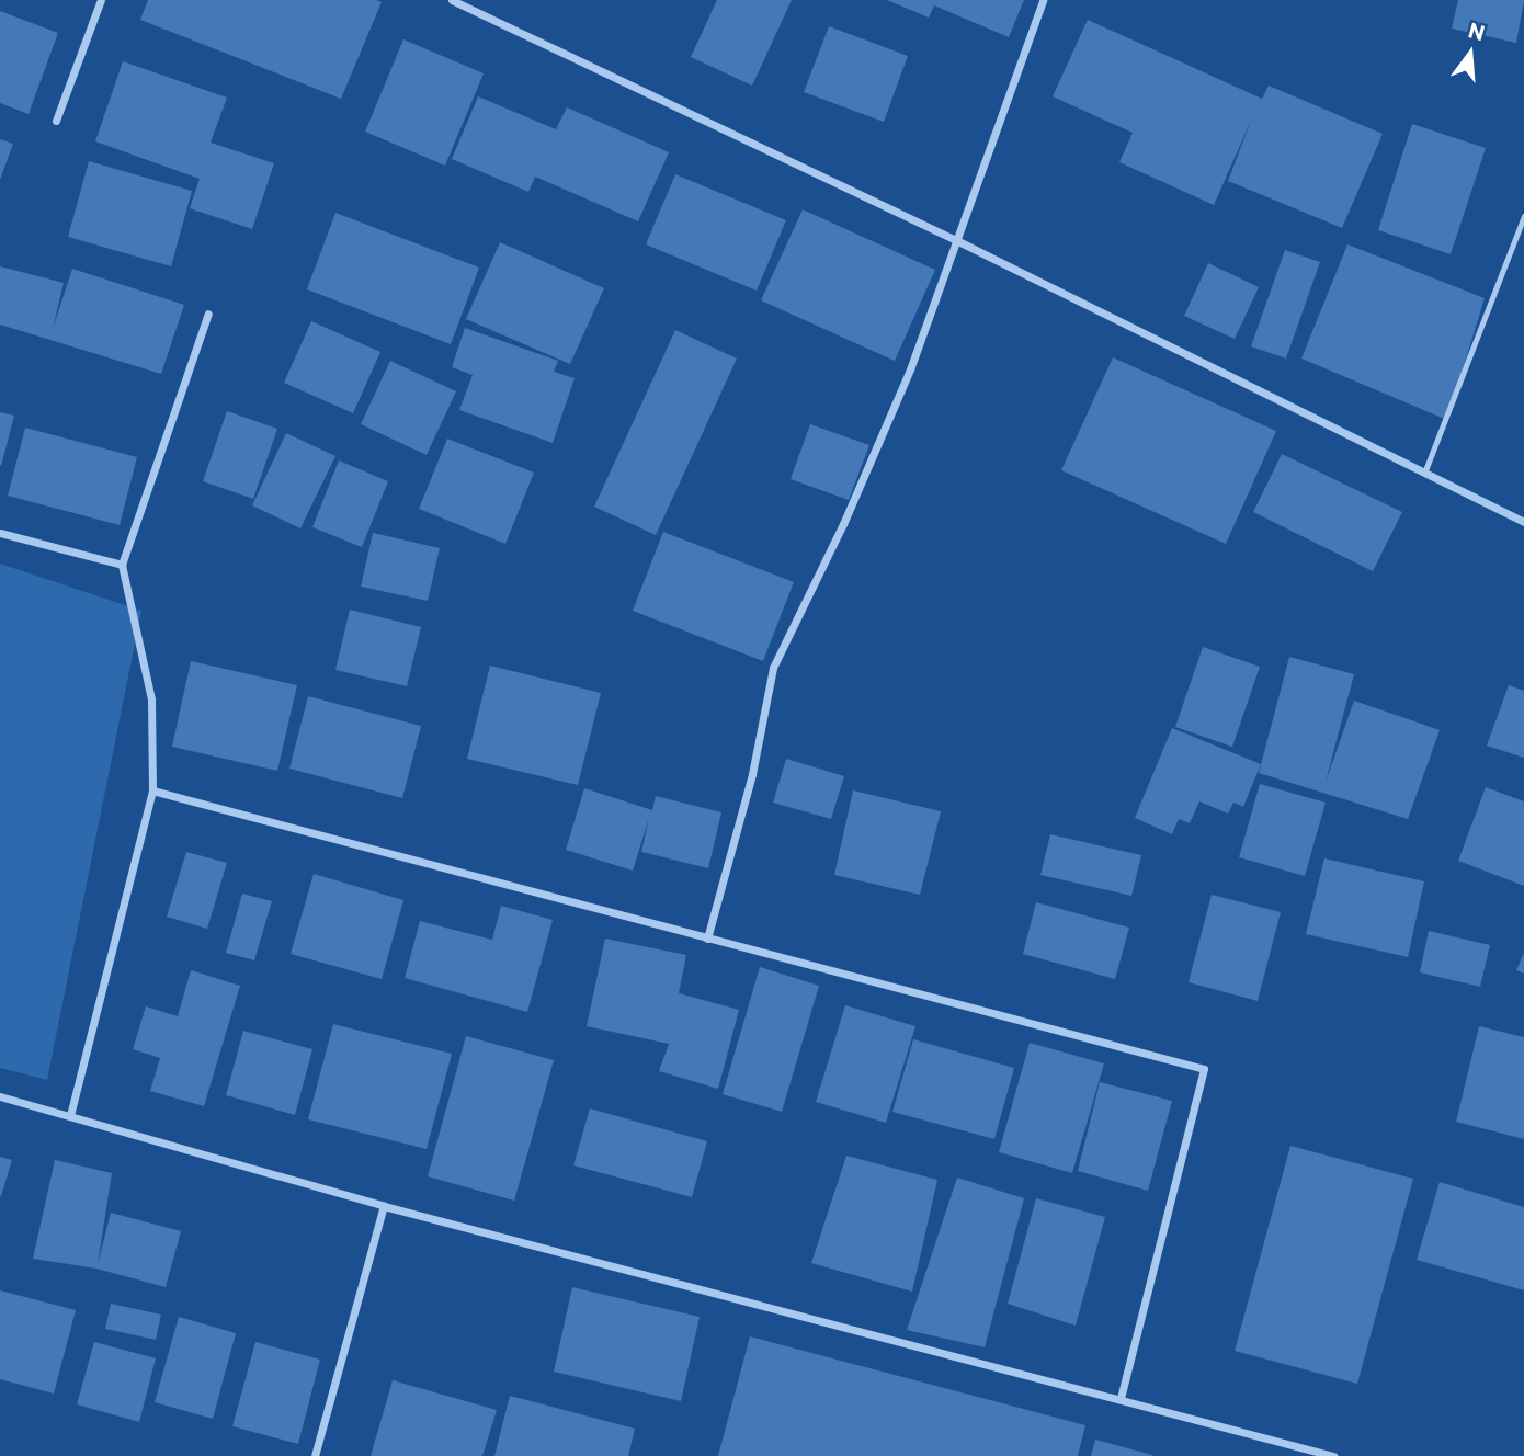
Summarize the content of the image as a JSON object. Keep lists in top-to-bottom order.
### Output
{
  "north": "top"
}
